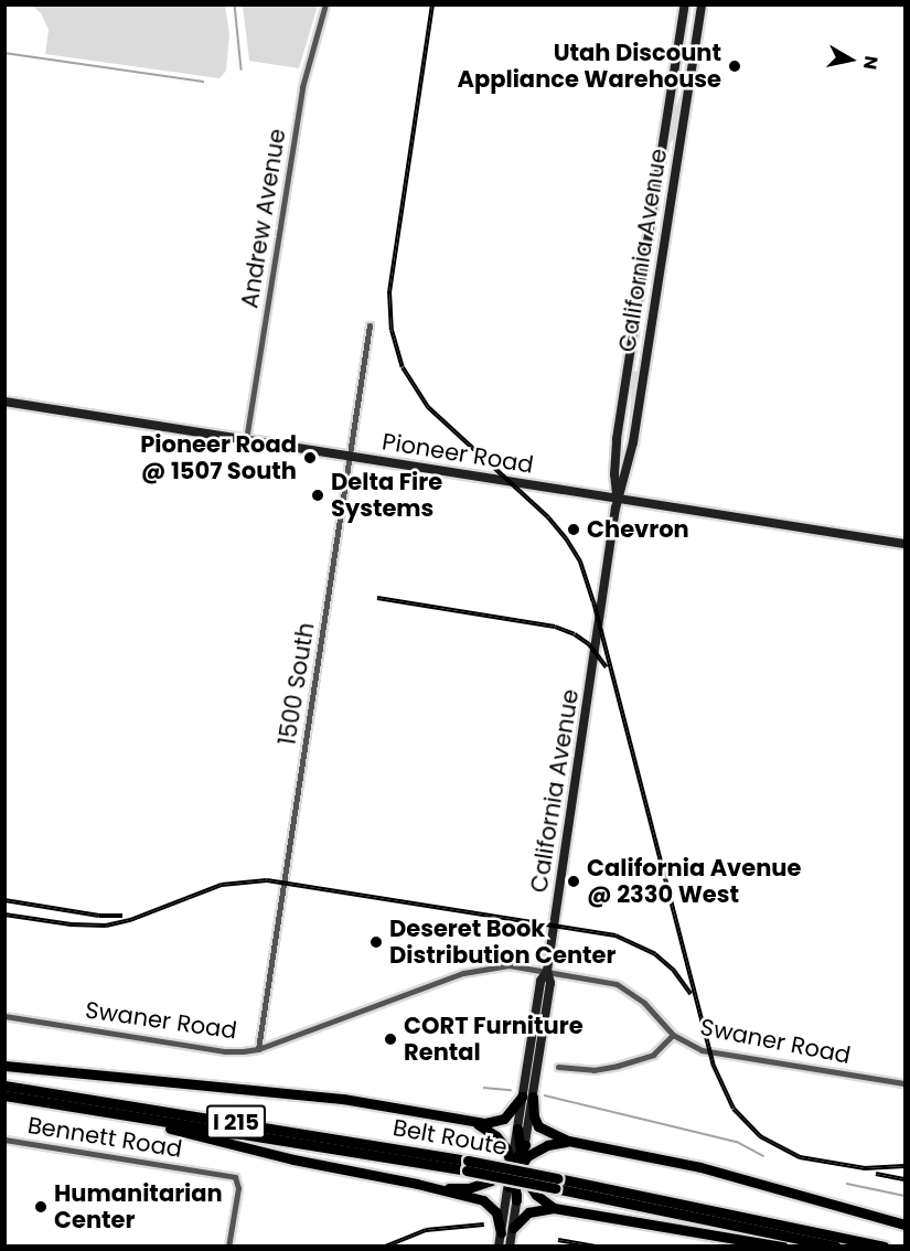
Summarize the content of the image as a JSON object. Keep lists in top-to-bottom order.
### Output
{
  "streets": {
    "highway": ["I 215", "Belt Route"],
    "main road": ["California Avenue", "Pioneer Road"],
    "street": [
      "Andrew Avenue",
      "1500 South",
      "Swaner Road",
      "Bennett Road"
    ]
  },
  "crossings": [
    ["Andrew Avenue", "Pioneer Road"],
    ["California Avenue", "Pioneer Road"],
    ["California Avenue", "Swaner Road"],
    ["Pioneer Road", "1500 South"],
    ["1500 South", "Swaner Road"]
  ],
  "places": [
    "Utah Discount Appliance Warehouse",
    "Pioneer Road @ 1507 South",
    "Delta Fire Systems",
    "Chevron",
    "California Avenue @ 2330 West",
    "Deseret Book Distribution Center",
    "CORT Furniture Rental",
    "Humanitarian Center"
  ],
  "north": "right"
}
